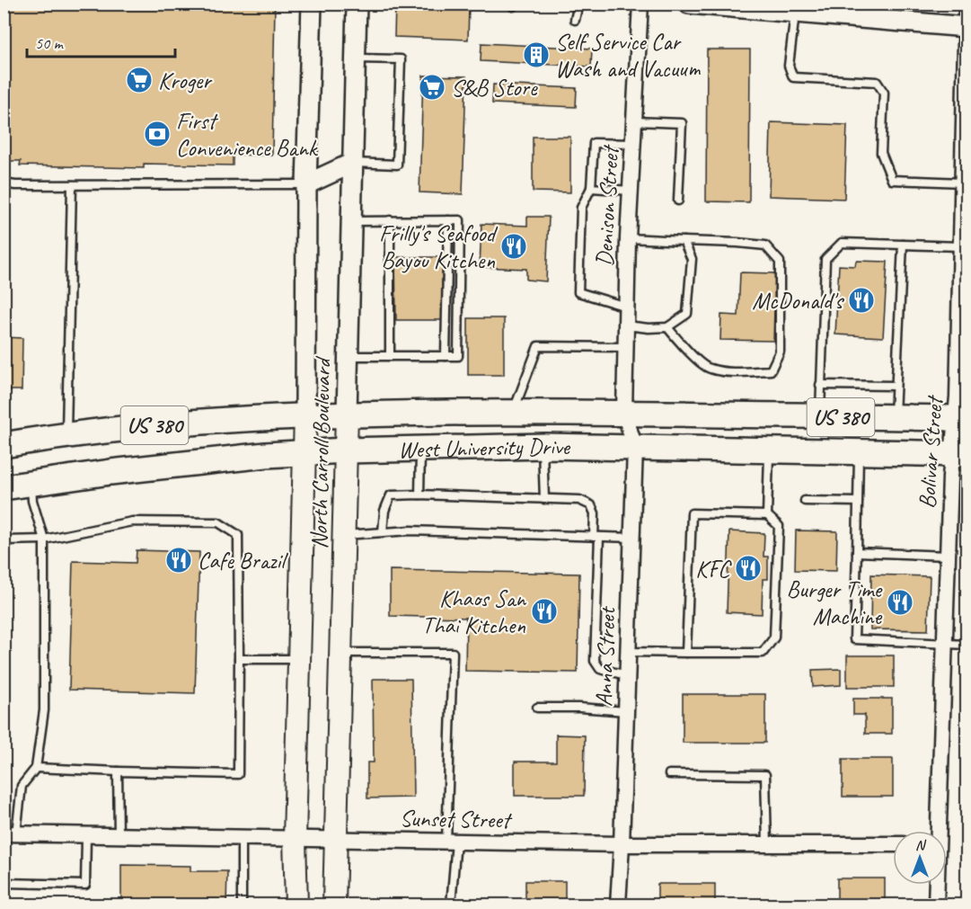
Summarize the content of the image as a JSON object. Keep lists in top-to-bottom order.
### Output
{
  "streets": {
    "main road": ["US 380", "West University Drive", "North Carroll Boulevard"],
    "street": [
      "Denison Street",
      "Bolivar Street",
      "Anna Street",
      "Sunset Street"
    ]
  },
  "crossings": [
    ["Denison Street", "West University Drive"],
    ["Denison Street", "Anna Street"],
    ["West University Drive", "Bolivar Street"],
    ["West University Drive", "North Carroll Boulevard"],
    ["West University Drive", "Anna Street"],
    ["North Carroll Boulevard", "Sunset Street"],
    ["Anna Street", "Sunset Street"]
  ],
  "places": {
    "building": ["Self Service Car Wash and Vacuum"],
    "supermarket": ["Kroger", "S&B Store"],
    "bank": ["First Convenience Bank"],
    "restaurant": [
      "Frilly's Seafood Bayou Kitchen",
      "McDonald's",
      "Cafe Brazil",
      "KFC",
      "Burger Time Machine",
      "Khaos San Thai Kitchen"
    ]
  },
  "scale_bar": "50 m",
  "north": "top"
}
